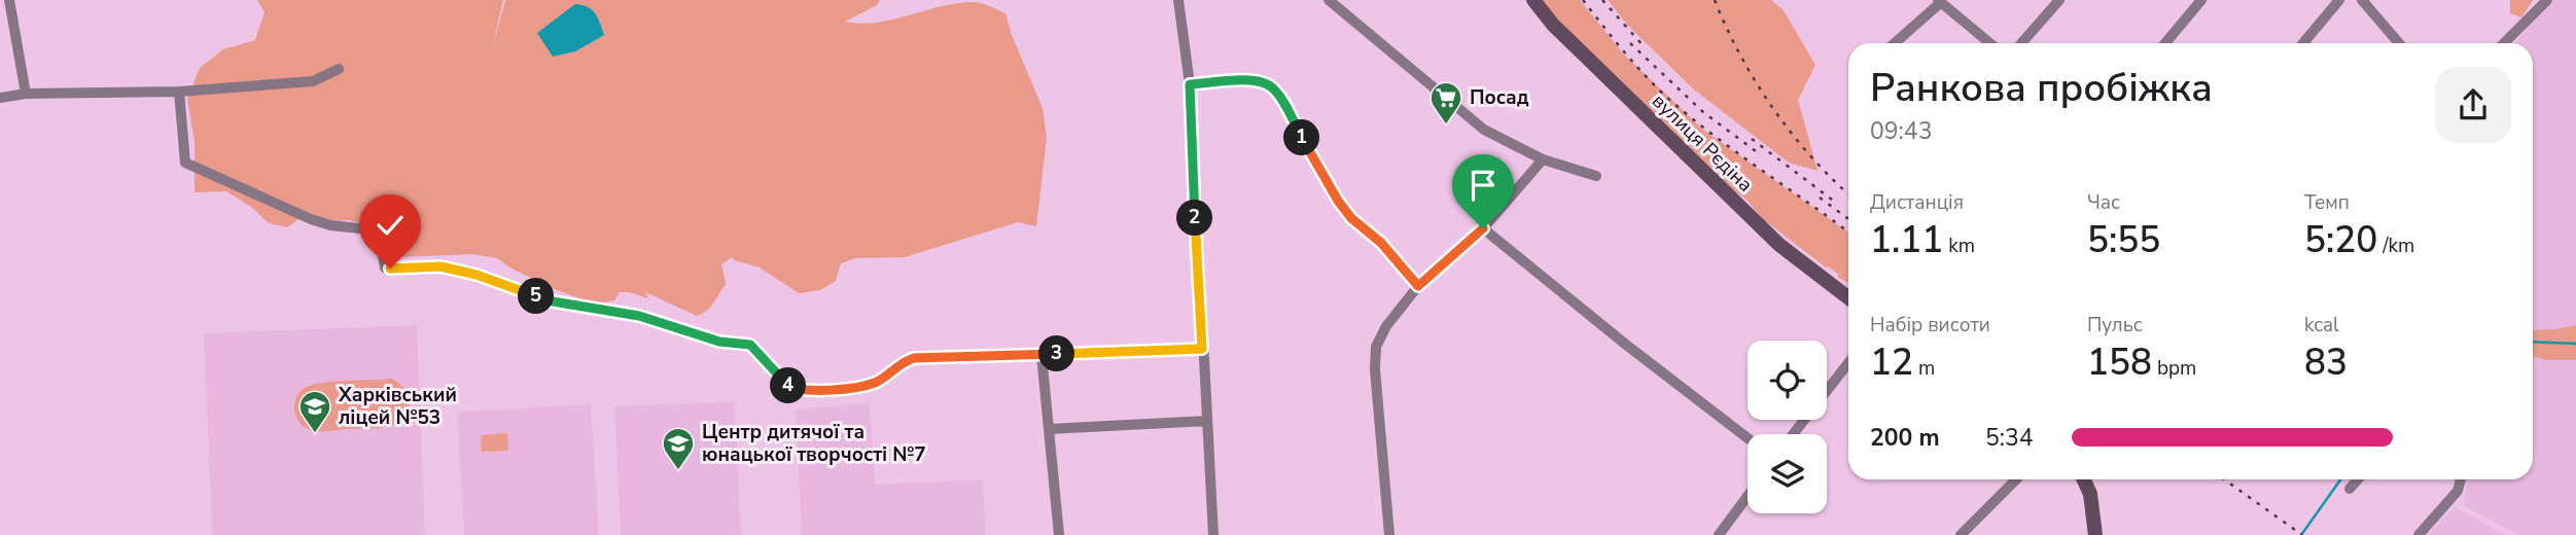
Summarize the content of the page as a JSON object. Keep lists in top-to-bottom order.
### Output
{
  "streets": {
    "main road": ["вулиця Рєдіна"]
  },
  "places": {
    "supermarket": ["Посад"],
    "school or university": ["Харківський ліцей №53", "Центр дитячої та юнацької творчості №7"]
  },
  "page": {
    "heading": ["Ранкова пробіжка", "09:43"],
    "pins": [
      "1",
      "2",
      "5",
      "3",
      "4"
    ],
    "stats": [
      ["Дистанція", "1.11 km"],
      ["Час", "5:55"],
      ["Темп", "5:20 /km"],
      ["Набір висоти", "12 m"],
      ["Пульс", "158 bpm"],
      ["kcal", "83"]
    ],
    "list": [
      {
        "name": "200 m",
        "note": "5:34"
      }
    ]
  }
}
